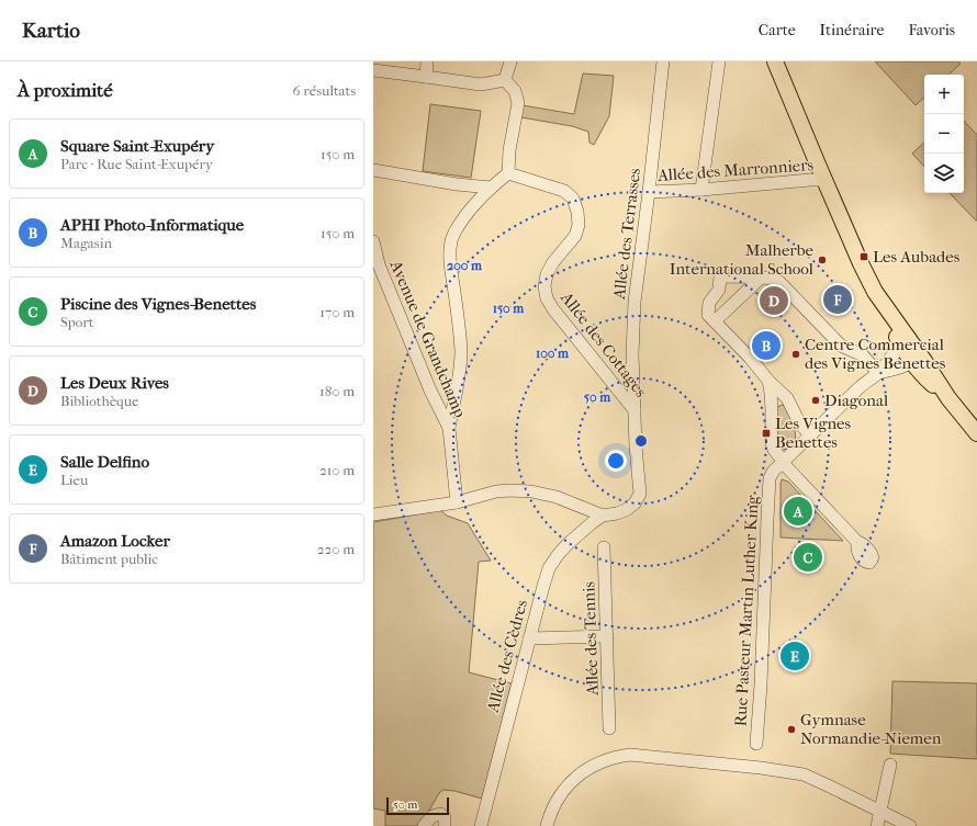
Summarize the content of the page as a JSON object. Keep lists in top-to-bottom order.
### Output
{
  "streets": {
    "street": [
      "Allée des Marronniers",
      "Allée des Terrasses",
      "Avenue de Grandchamp",
      "Allée des Cottages",
      "Rue Pasteur Martin Luther King",
      "Allée des Tennis",
      "Allée des Cèdres"
    ]
  },
  "crossings": [
    ["Allée des Marronniers", "Allée des Terrasses"],
    ["Allée des Terrasses", "Allée des Cottages"],
    ["Allée des Cottages", "Allée des Cèdres"]
  ],
  "places": {
    "transit": ["Les Aubades", "Les Vignes Benettes"],
    "other": [
      "Malherbe International School",
      "Centre Commercial des Vignes Benettes",
      "Diagonal",
      "Gymnase Normandie-Niemen"
    ]
  },
  "scale_bar": "50 m",
  "page": {
    "header": "Kartio",
    "nav": ["Carte", "Itinéraire", "Favoris"],
    "heading": ["À proximité", "6 résultats"],
    "map_buttons": ["+", "−"],
    "list": [
      {
        "mark": "A",
        "name": "Square Saint-Exupéry",
        "note": "Parc · Rue Saint-Exupéry",
        "value": "150 m"
      },
      {
        "mark": "B",
        "name": "APHI Photo-Informatique",
        "note": "Magasin",
        "value": "150 m"
      },
      {
        "mark": "C",
        "name": "Piscine des Vignes-Benettes",
        "note": "Sport",
        "value": "170 m"
      },
      {
        "mark": "D",
        "name": "Les Deux Rives",
        "note": "Bibliothèque",
        "value": "180 m"
      },
      {
        "mark": "E",
        "name": "Salle Delfino",
        "note": "Lieu",
        "value": "210 m"
      },
      {
        "mark": "F",
        "name": "Amazon Locker",
        "note": "Bâtiment public",
        "value": "220 m"
      }
    ],
    "pins": [
      "F",
      "D",
      "B",
      "A",
      "C",
      "E"
    ],
    "scale": "50 m"
  },
  "rings": [
    "200 m",
    "150 m",
    "100 m",
    "50 m"
  ]
}
